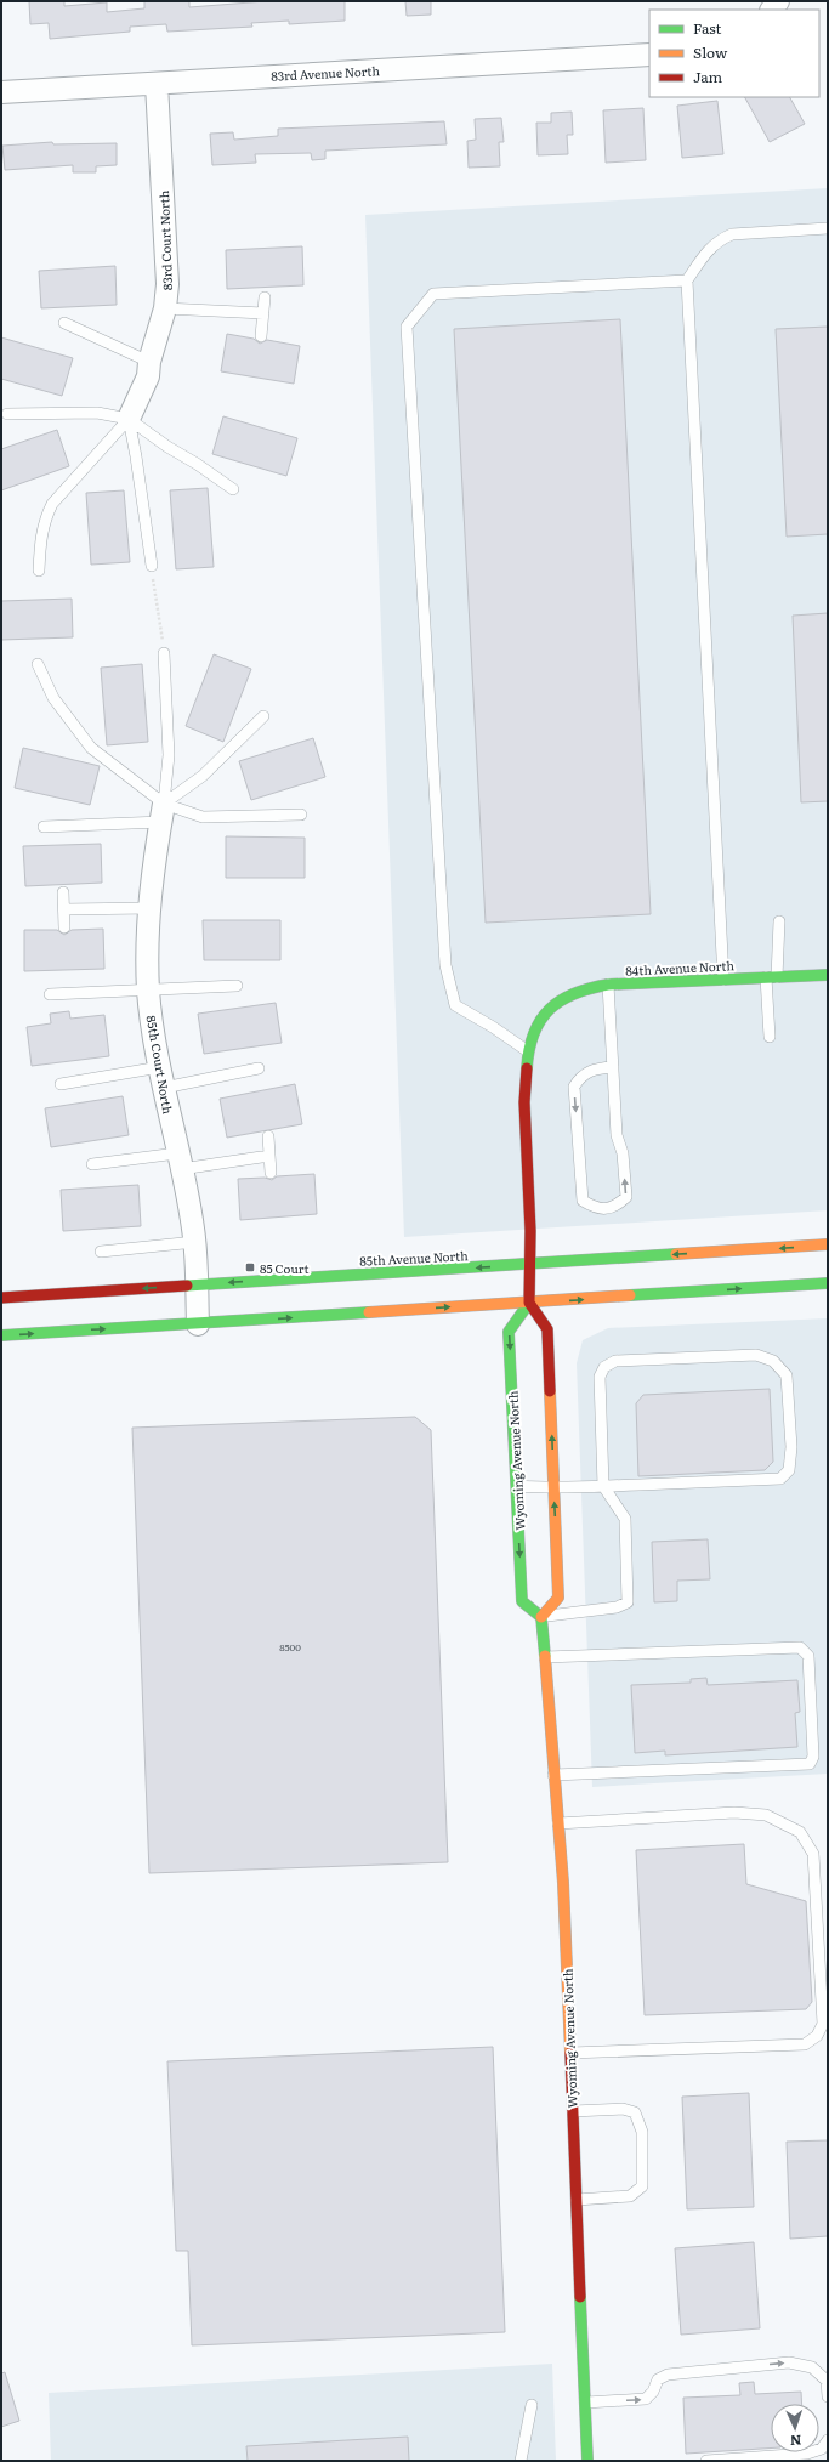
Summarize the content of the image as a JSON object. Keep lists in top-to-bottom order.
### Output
{
  "streets": {
    "street": [
      "83rd Avenue North",
      "83rd Court North",
      "84th Avenue North",
      "85th Court North",
      "85th Avenue North",
      "Wyoming Avenue North"
    ]
  },
  "crossings": [
    ["83rd Avenue North", "83rd Court North"],
    ["85th Court North", "85th Avenue North"]
  ],
  "places": {
    "transit": ["85 Court"]
  },
  "house_numbers": ["8500"],
  "legend": ["Fast", "Slow", "Jam"],
  "north": "bottom"
}
